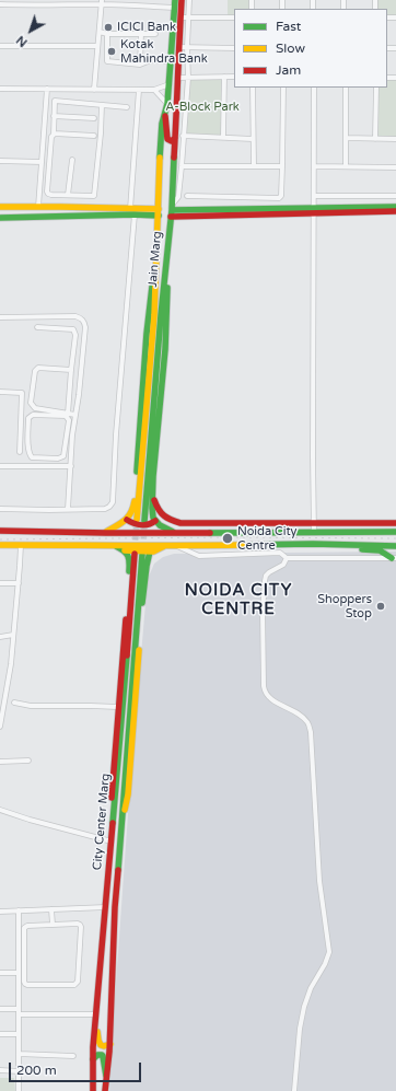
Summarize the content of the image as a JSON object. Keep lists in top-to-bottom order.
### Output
{
  "streets": {
    "street": ["Jain Marg", "City Center Marg"]
  },
  "districts": ["NOIDA CITY CENTRE"],
  "parks": ["A-Block Park"],
  "places": [
    "ICICI Bank",
    "Kotak Mahindra Bank",
    "Noida City Centre",
    "Shoppers Stop"
  ],
  "legend": ["Fast", "Slow", "Jam"],
  "scale_bar": "200 m",
  "north": "bottom left"
}
